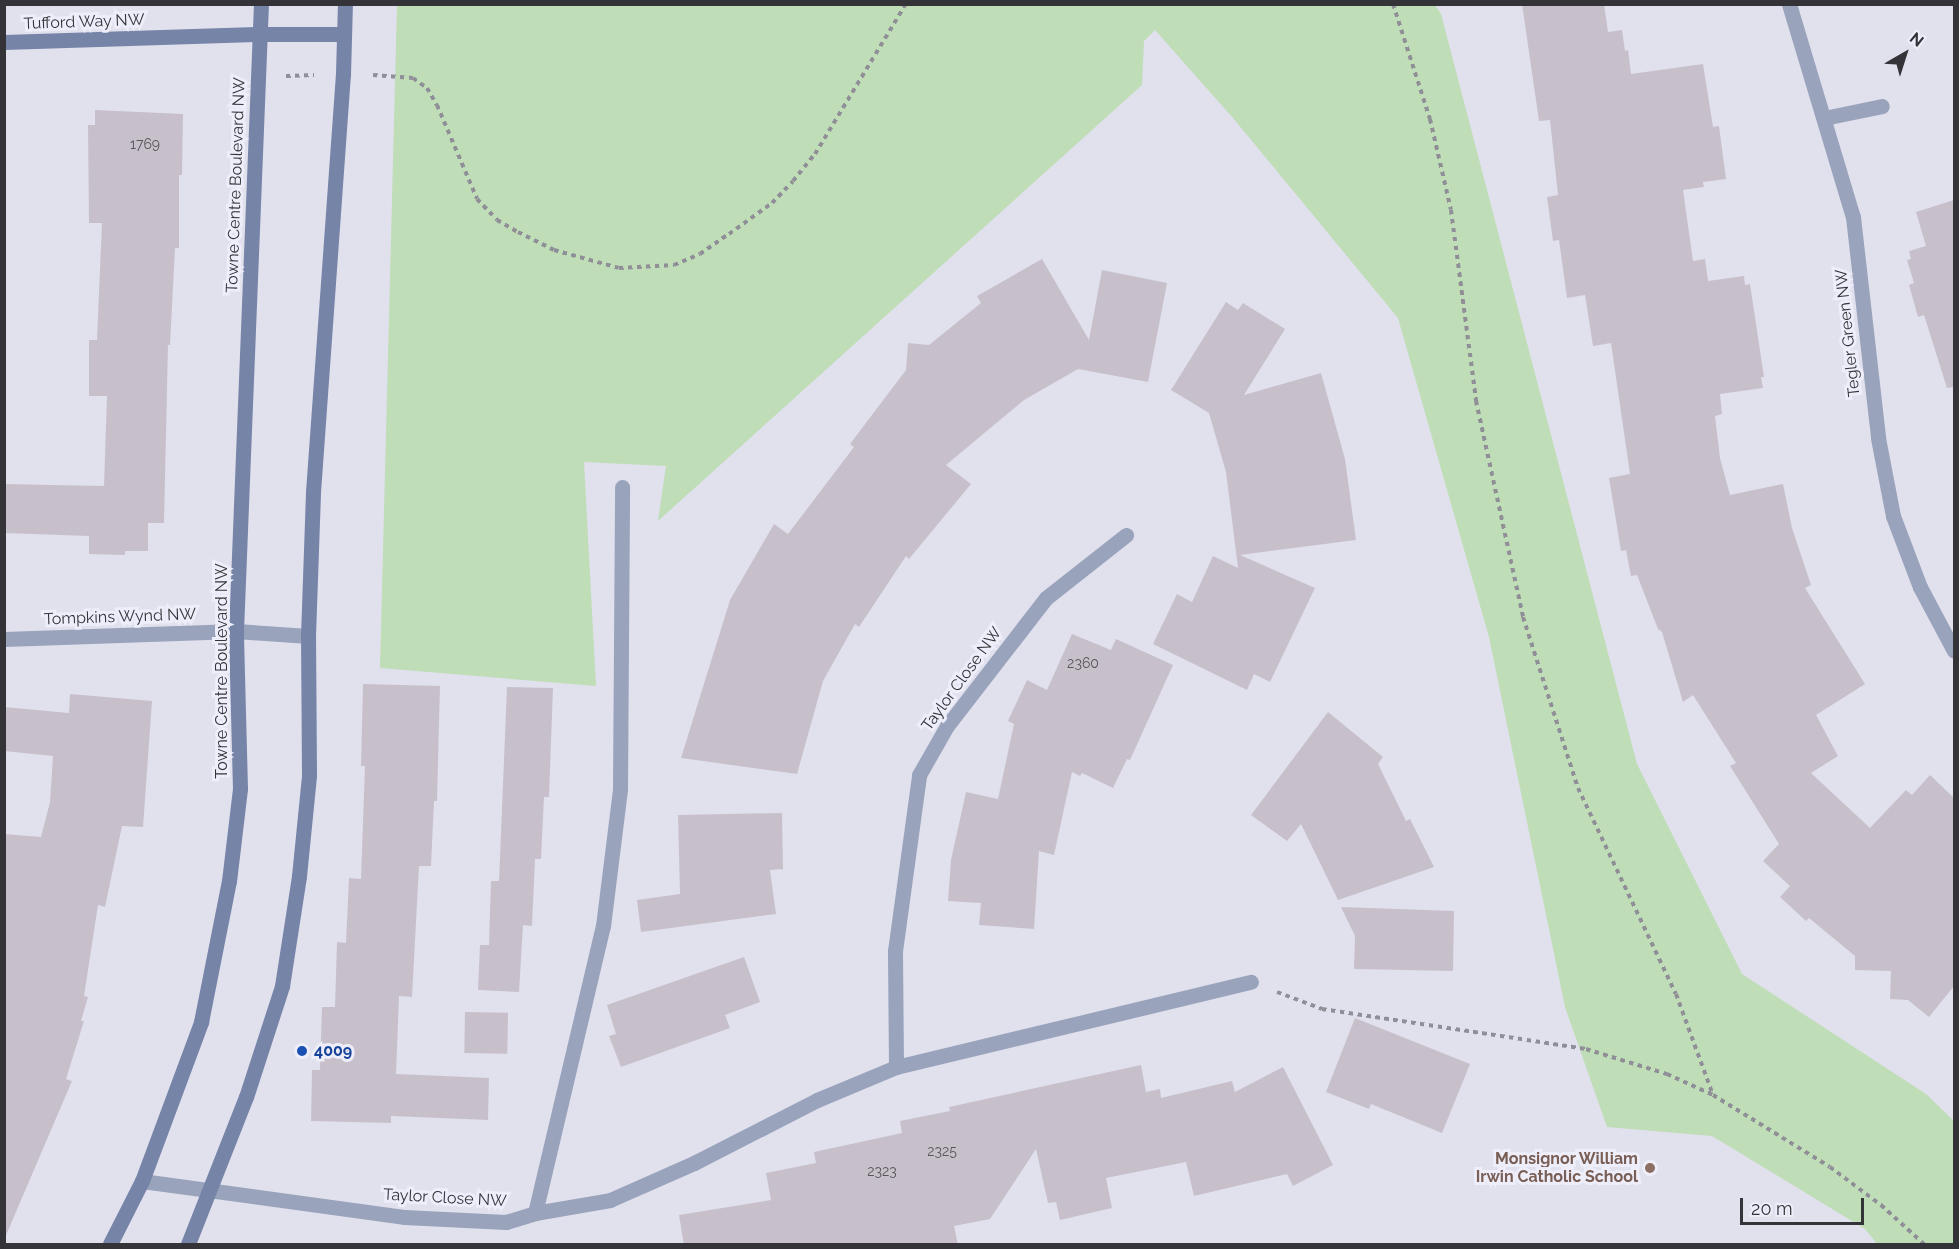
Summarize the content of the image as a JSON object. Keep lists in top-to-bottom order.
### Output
{
  "streets": {
    "street": [
      "Tufford Way NW",
      "Towne Centre Boulevard NW",
      "Tegler Green NW",
      "Tompkins Wynd NW",
      "Taylor Close NW"
    ]
  },
  "crossings": [
    ["Tufford Way NW", "Towne Centre Boulevard NW"],
    ["Towne Centre Boulevard NW", "Tompkins Wynd NW"],
    ["Towne Centre Boulevard NW", "Taylor Close NW"]
  ],
  "places": ["4009", "Monsignor William Irwin Catholic School"],
  "house_numbers": [
    "1769",
    "2360",
    "2325",
    "2323"
  ],
  "scale_bar": "20 m",
  "north": "top right"
}
